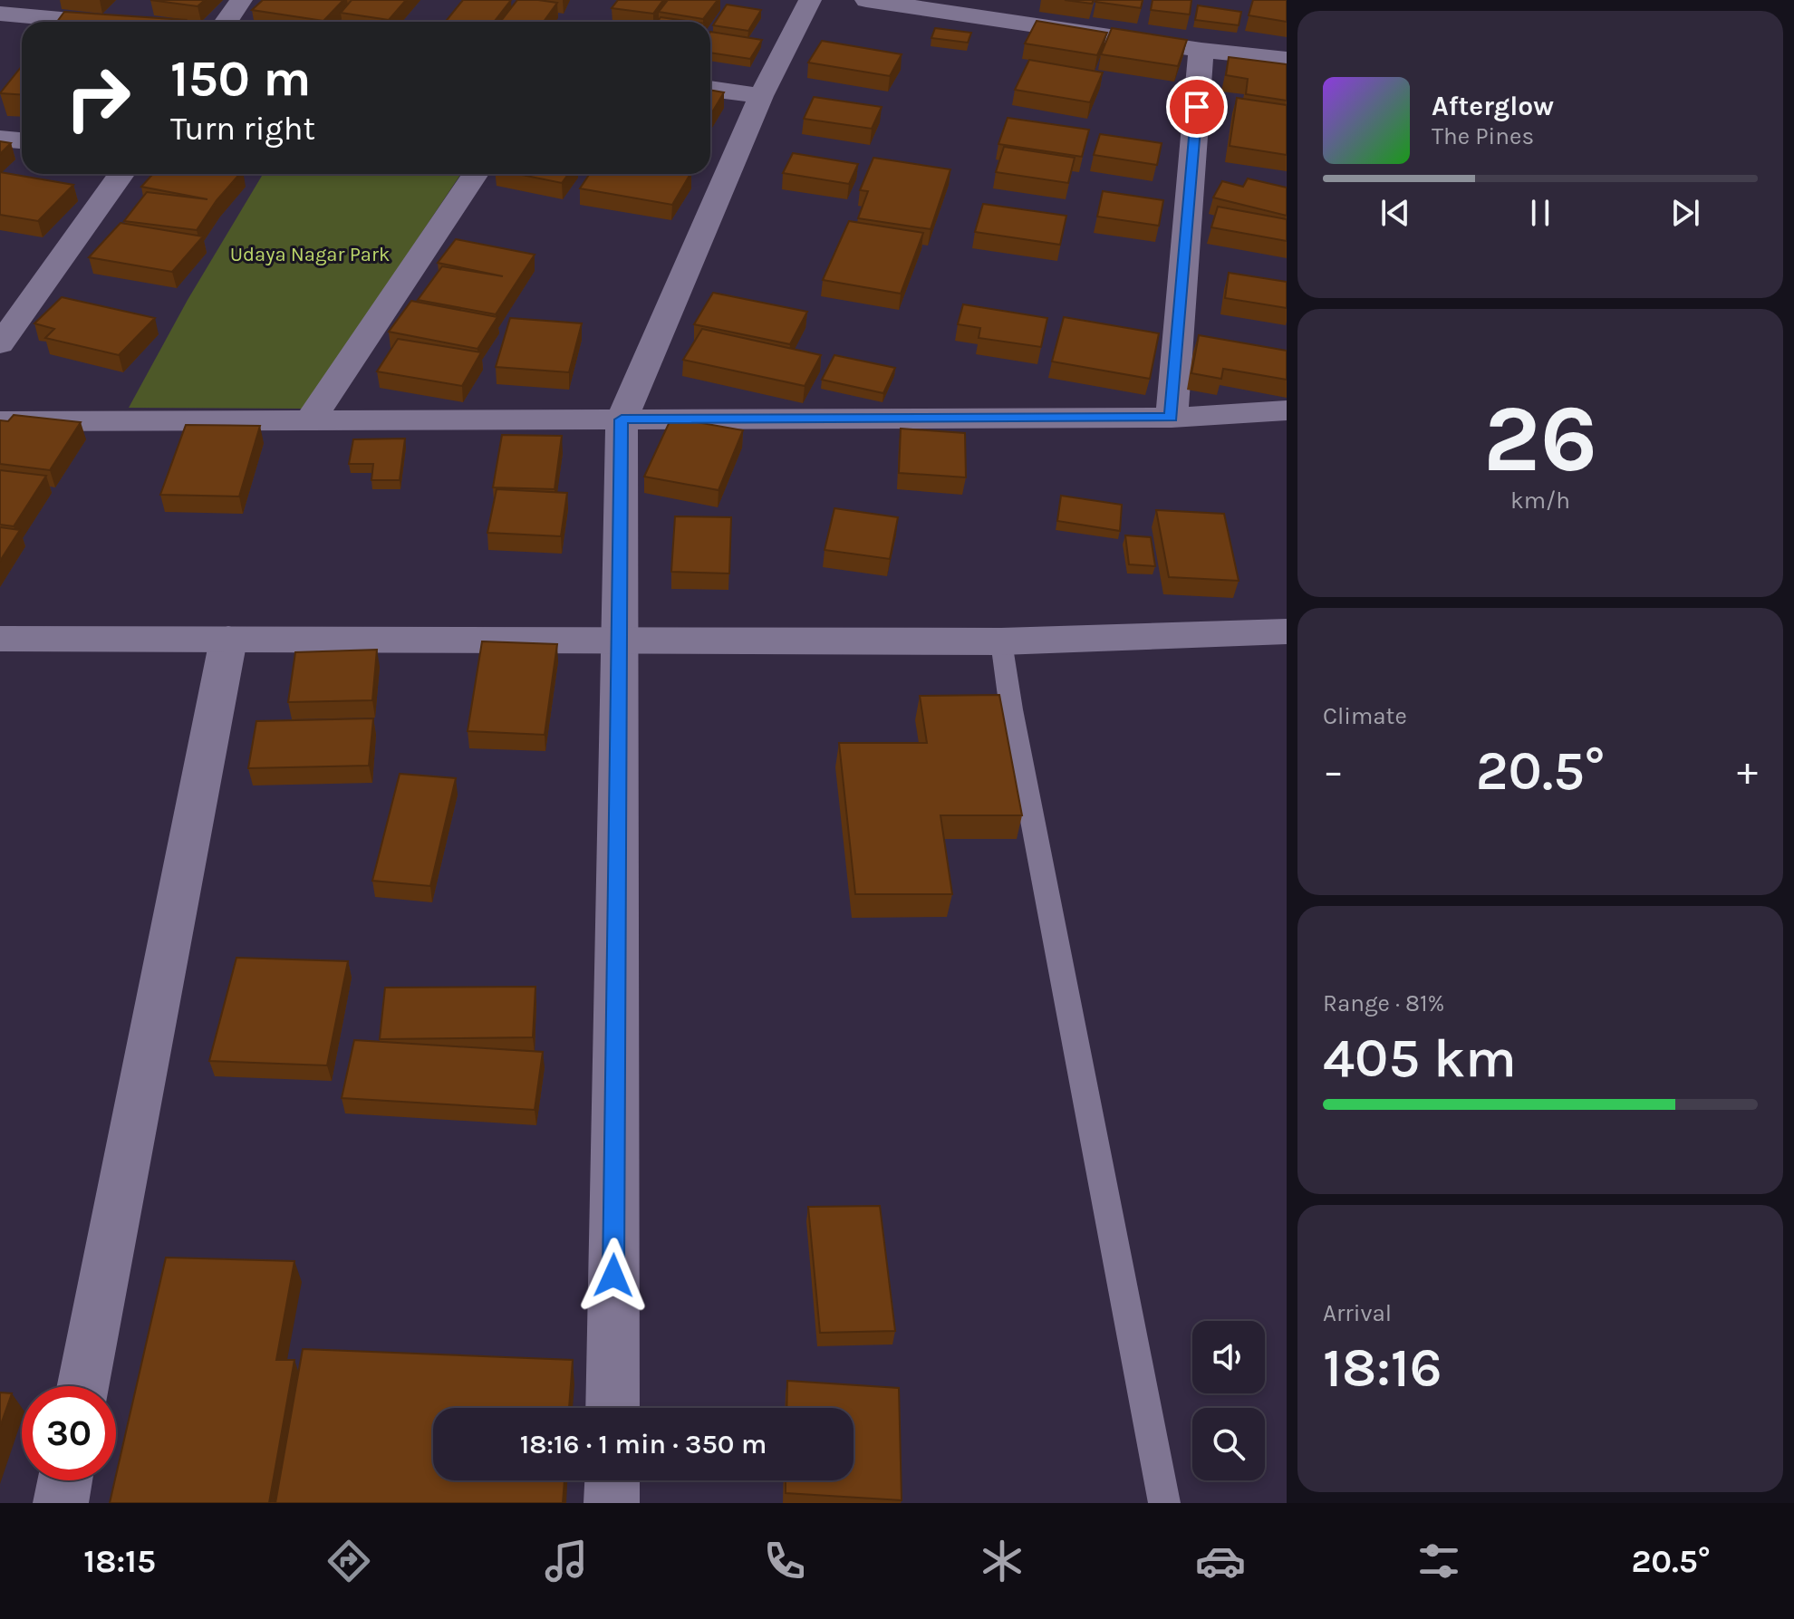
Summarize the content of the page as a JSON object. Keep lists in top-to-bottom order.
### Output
{
  "parks": ["Udaya Nagar Park"],
  "page": {
    "turn": ["150 m", "Turn right"],
    "song": ["Afterglow", "The Pines"],
    "tile": [
      ["26", "km/h"],
      "Climate",
      ["Range · 81%", "405 km"],
      ["Arrival", "18:16"]
    ],
    "heat": ["−", "20.5°", "+"],
    "limit": "30",
    "trip": "18:16 · 1 min · 350 m",
    "tabs": ["18:15", "20.5°"]
  }
}
